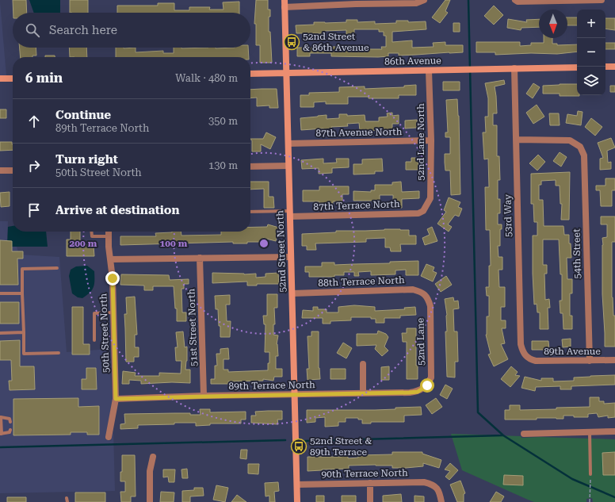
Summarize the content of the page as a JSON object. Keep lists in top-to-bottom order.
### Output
{
  "streets": {
    "street": [
      "86th Avenue",
      "87th Avenue North",
      "52nd Lane North",
      "87th Terrace North",
      "53rd Way",
      "52nd Street North",
      "54th Street",
      "88th Terrace North",
      "51st Street North",
      "50th Street North",
      "52nd Lane",
      "89th Avenue",
      "89th Terrace North",
      "90th Terrace North"
    ]
  },
  "crossings": [
    ["86th Avenue", "52nd Lane North"],
    ["86th Avenue", "53rd Way"],
    ["86th Avenue", "52nd Street North"],
    ["87th Avenue North", "52nd Lane North"],
    ["87th Avenue North", "52nd Street North"],
    ["52nd Lane North", "87th Terrace North"],
    ["87th Terrace North", "52nd Street North"],
    ["53rd Way", "54th Street"],
    ["53rd Way", "89th Avenue"],
    ["52nd Street North", "88th Terrace North"],
    ["52nd Street North", "89th Terrace North"],
    ["52nd Street North", "90th Terrace North"],
    ["54th Street", "89th Avenue"],
    ["88th Terrace North", "52nd Lane"],
    ["51st Street North", "89th Terrace North"],
    ["50th Street North", "89th Terrace North"],
    ["52nd Lane", "89th Terrace North"]
  ],
  "places": {
    "bus stop": ["52nd Street & 86th Avenue", "52nd Street & 89th Terrace"]
  },
  "north": "bottom",
  "page": {
    "map_buttons": ["+", "−"],
    "search": "Search here",
    "heading": ["6 min", "Walk · 480 m"],
    "list": [
      ["Continue", "89th Terrace North", "350 m"],
      ["Turn right", "50th Street North", "130 m"],
      "Arrive at destination"
    ]
  },
  "rings": ["200 m", "100 m"]
}
